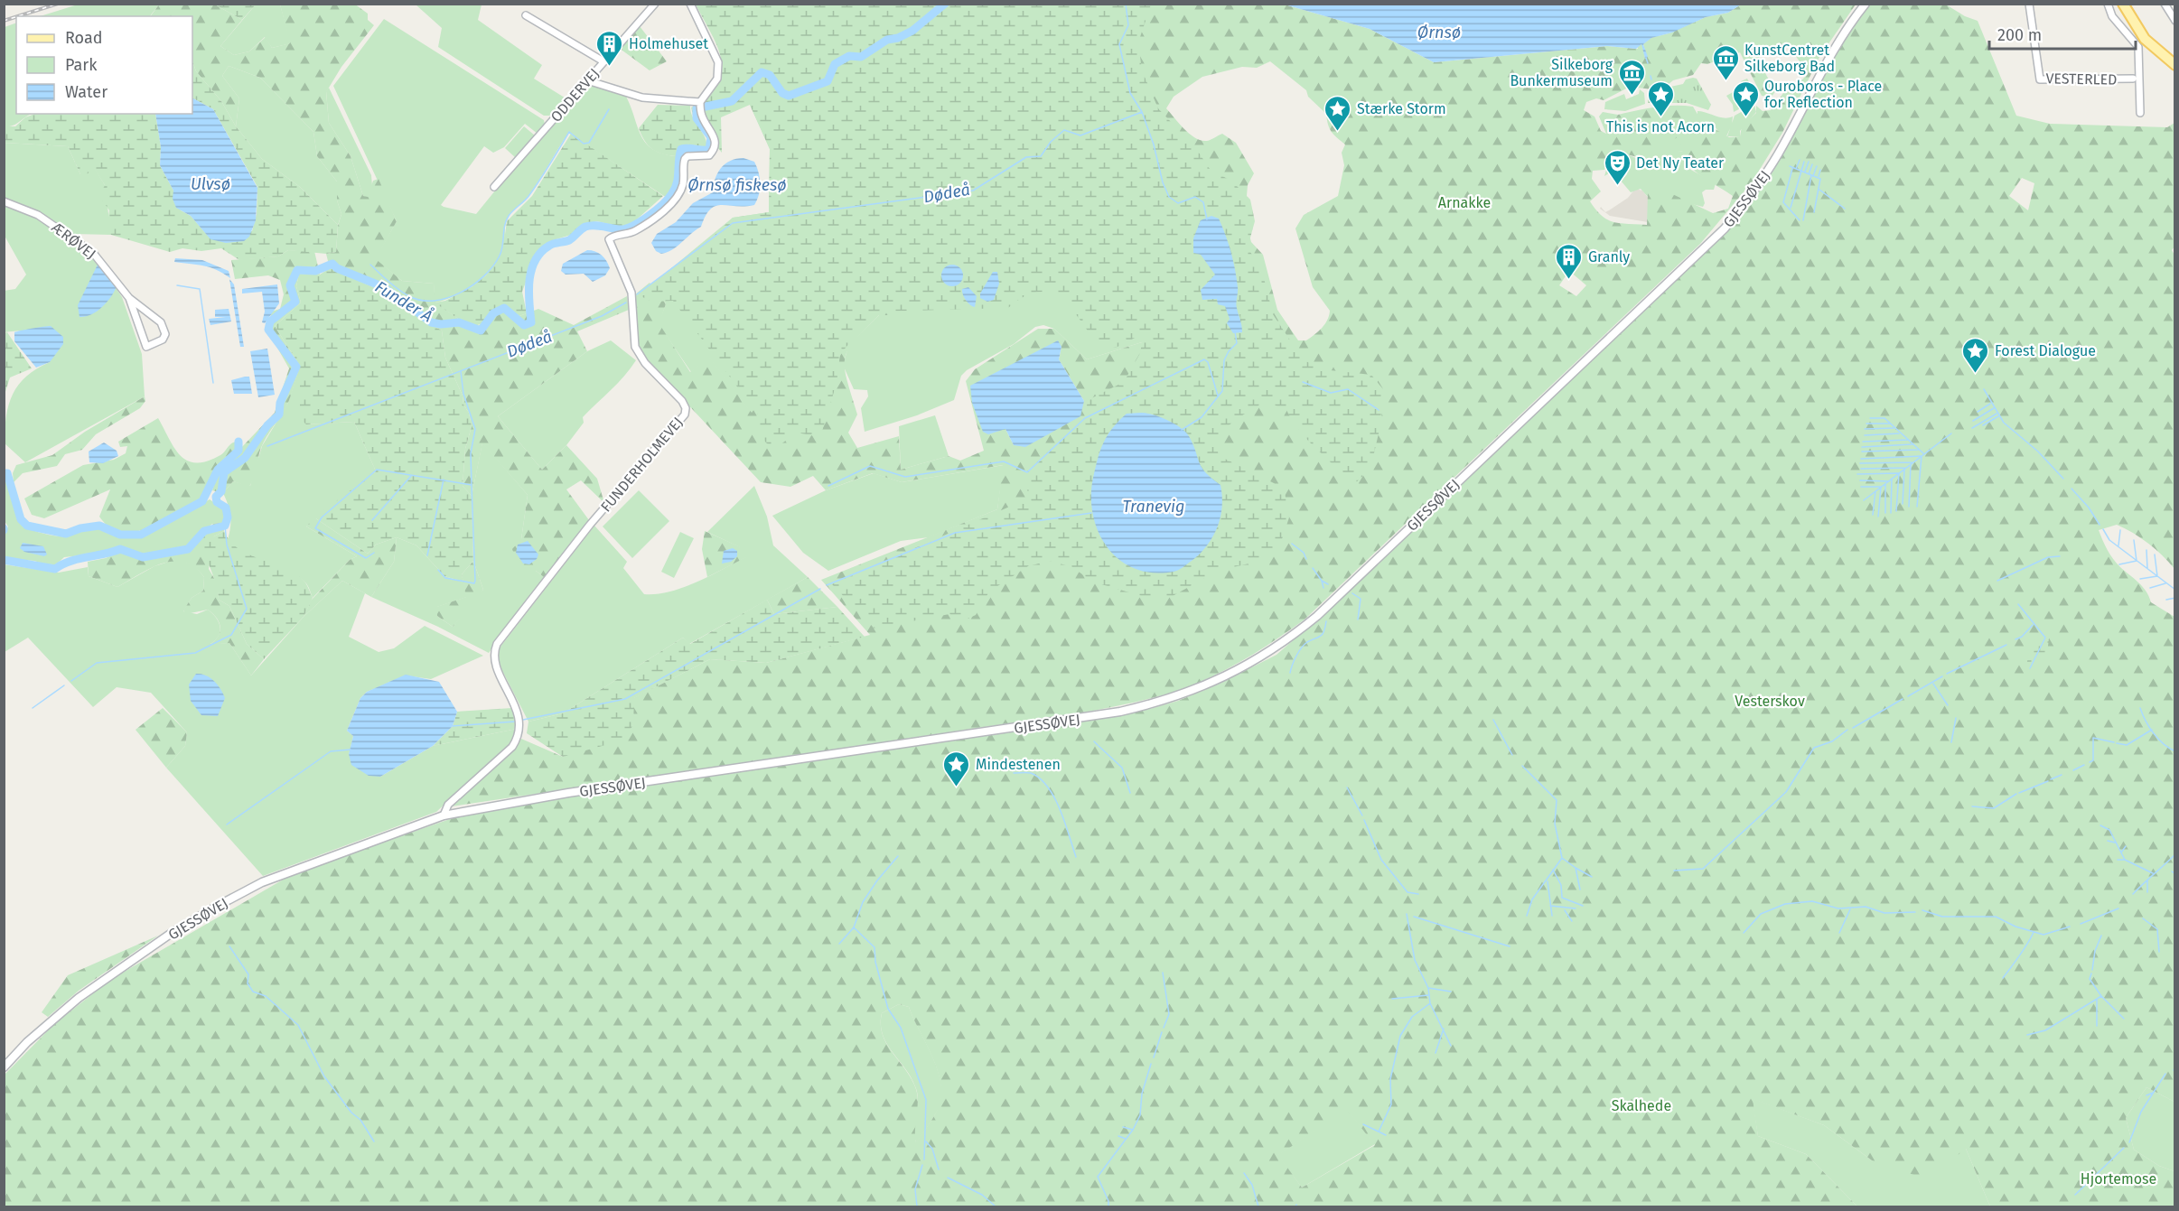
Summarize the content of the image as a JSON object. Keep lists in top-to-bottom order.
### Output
{
  "streets": {
    "street": [
      "VESTERLED",
      "ODDERVEJ",
      "GJESSØVEJ",
      "ÆRØVEJ",
      "FUNDERHOLMEVEJ"
    ]
  },
  "crossings": [
    ["GJESSØVEJ", "FUNDERHOLMEVEJ"]
  ],
  "water": [
    "Ørnsø",
    "Ulvsø",
    "Ørnsø fiskesø",
    "Dødeå",
    "Funder Å",
    "Tranevig"
  ],
  "parks": [
    "Arnakke",
    "Vesterskov",
    "Skalhede",
    "Hjortemose"
  ],
  "places": {
    "building": ["Holmehuset", "Granly"],
    "museum": ["KunstCentret Silkeborg Bad", "Silkeborg Bunkermuseum"],
    "place": [
      "This is not Acorn",
      "Ouroboros - Place for Reflection",
      "Stærke Storm",
      "Forest Dialogue",
      "Mindestenen"
    ],
    "theatre": ["Det Ny Teater"]
  },
  "legend": ["Road", "Park", "Water"],
  "scale_bar": "200 m"
}
